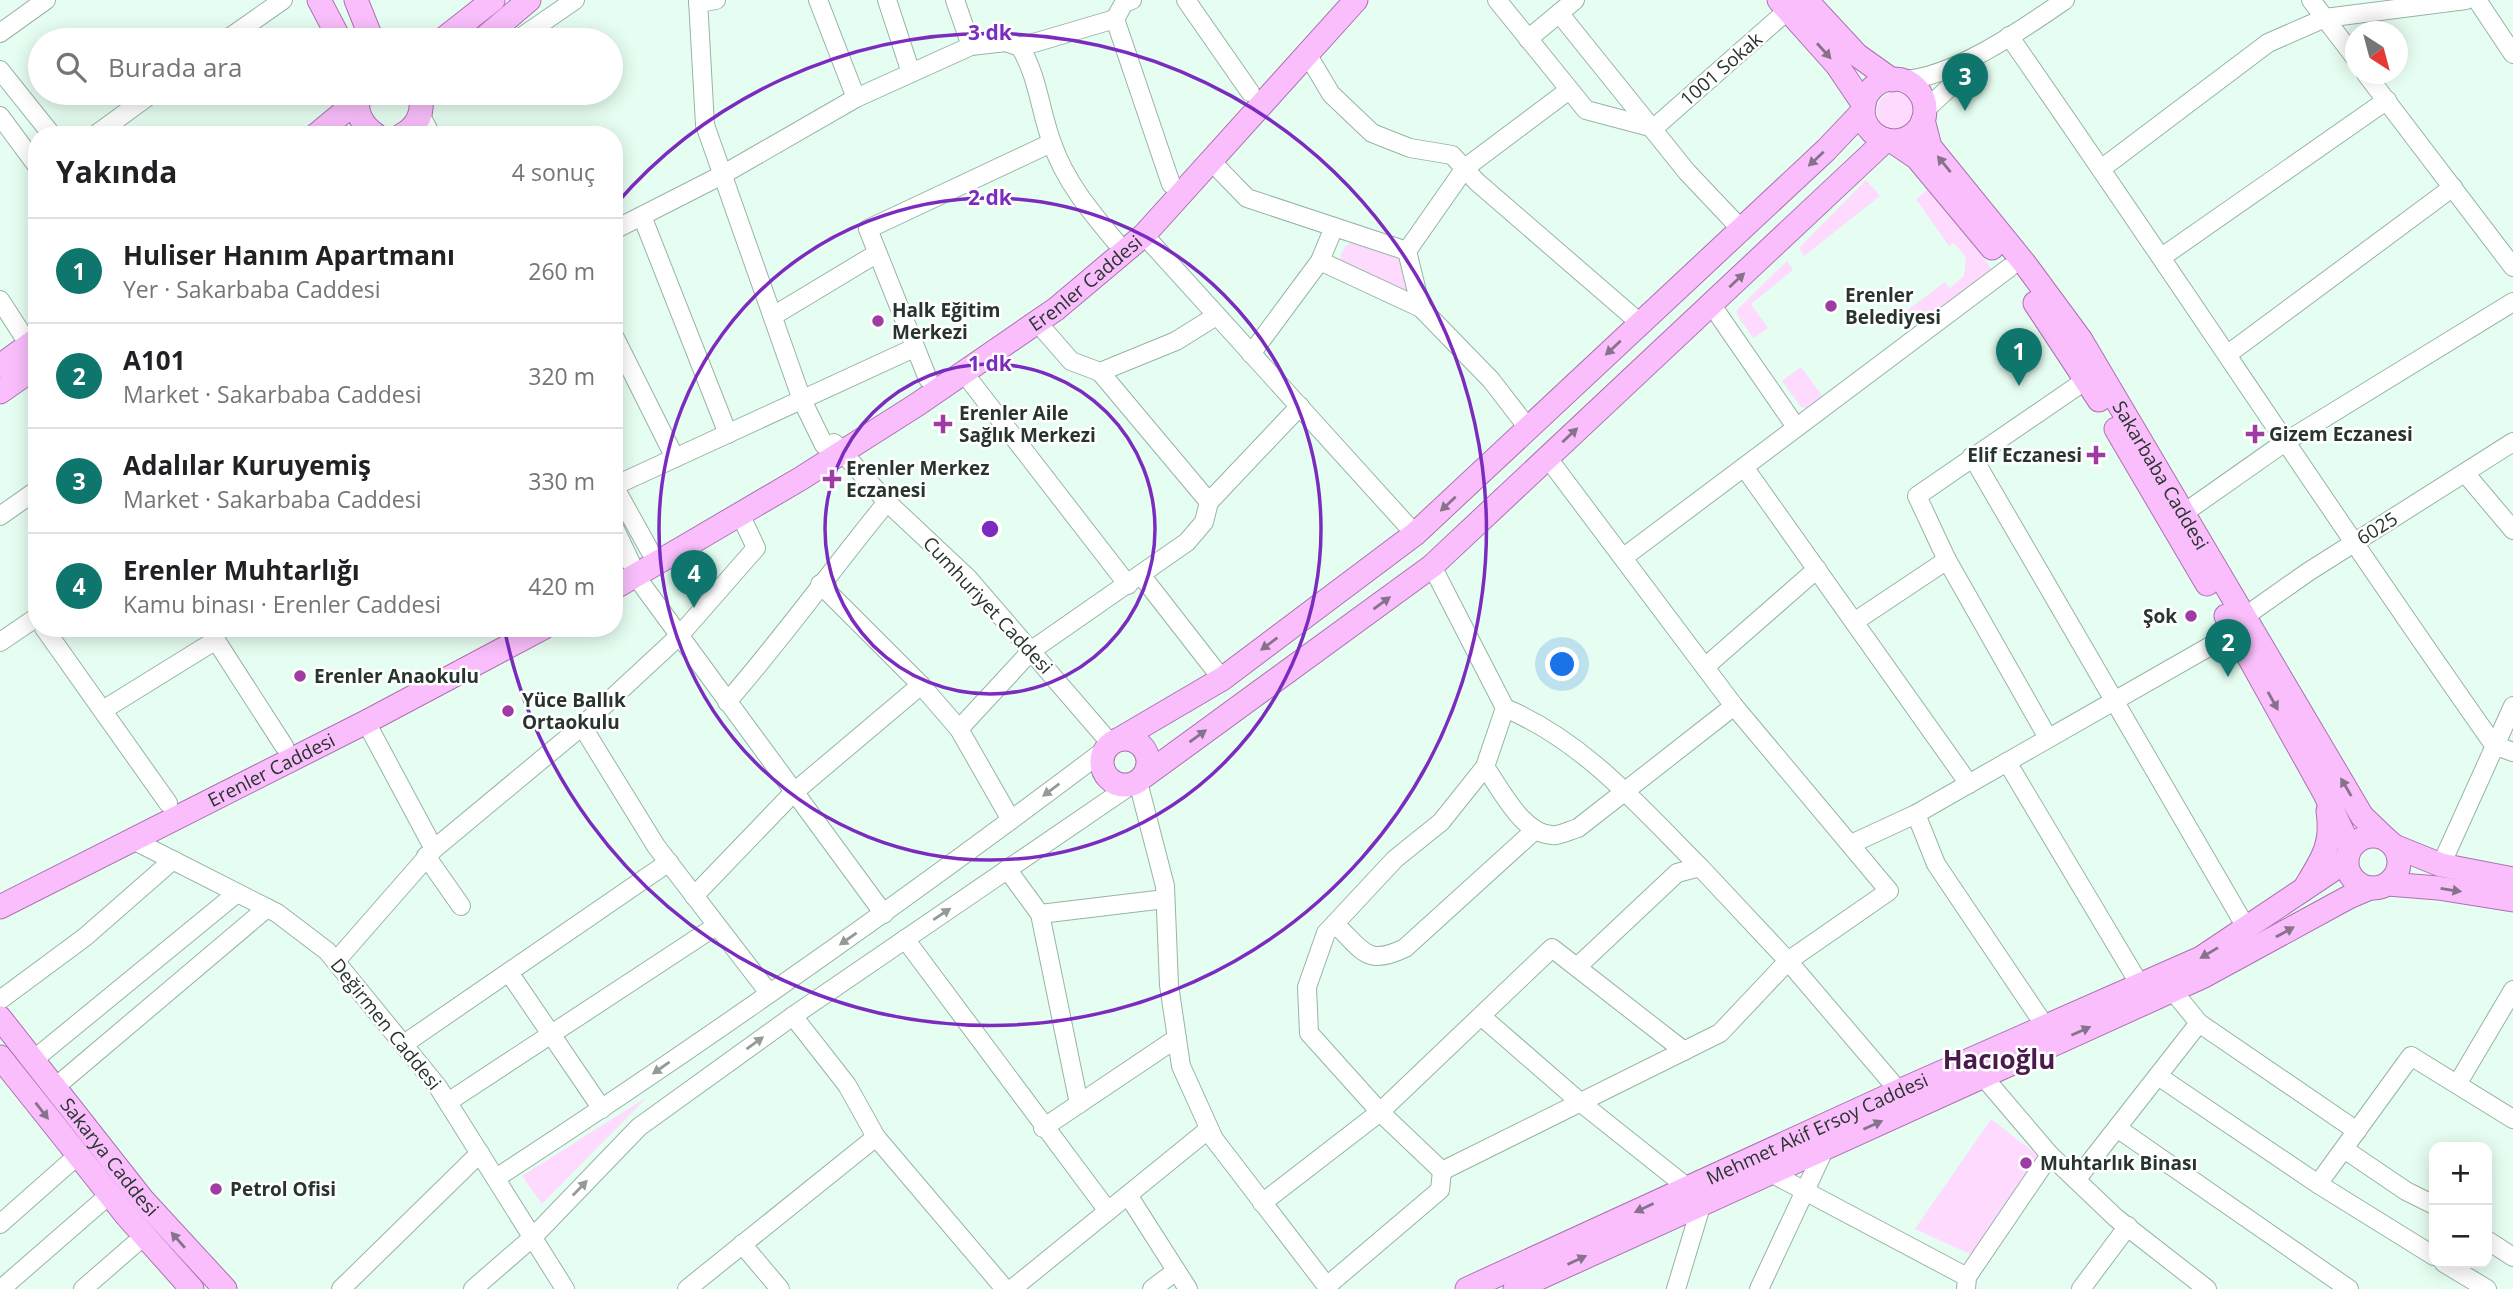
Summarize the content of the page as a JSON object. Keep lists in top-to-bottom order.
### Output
{
  "streets": {
    "main road": [
      "Erenler Caddesi",
      "Sakarbaba Caddesi",
      "Mehmet Akif Ersoy Caddesi",
      "Sakarya Caddesi"
    ],
    "street": [
      "1001 Sokak",
      "6025",
      "Cumhuriyet Caddesi",
      "Değirmen Caddesi"
    ]
  },
  "crossings": [
    ["Erenler Caddesi", "Cumhuriyet Caddesi"],
    ["Erenler Caddesi", "Değirmen Caddesi"],
    ["Sakarbaba Caddesi", "6025"],
    ["Sakarbaba Caddesi", "Mehmet Akif Ersoy Caddesi"]
  ],
  "districts": ["Hacıoğlu"],
  "places": {
    "other": [
      "Erenler Belediyesi",
      "Halk Eğitim Merkezi",
      "Şok",
      "Erenler Anaokulu",
      "Yüce Ballık Ortaokulu",
      "Muhtarlık Binası",
      "Petrol Ofisi"
    ],
    "health": [
      "Erenler Aile Sağlık Merkezi",
      "Gizem Eczanesi",
      "Elif Eczanesi",
      "Erenler Merkez Eczanesi"
    ]
  },
  "north": "bottom right",
  "page": {
    "search": "Burada ara",
    "pins": [
      "3",
      "1",
      "4",
      "2"
    ],
    "heading": ["Yakında", "4 sonuç"],
    "list": [
      {
        "mark": "1",
        "name": "Huliser Hanım Apartmanı",
        "note": "Yer · Sakarbaba Caddesi",
        "value": "260 m"
      },
      {
        "mark": "2",
        "name": "A101",
        "note": "Market · Sakarbaba Caddesi",
        "value": "320 m"
      },
      {
        "mark": "3",
        "name": "Adalılar Kuruyemiş",
        "note": "Market · Sakarbaba Caddesi",
        "value": "330 m"
      },
      {
        "mark": "4",
        "name": "Erenler Muhtarlığı",
        "note": "Kamu binası · Erenler Caddesi",
        "value": "420 m"
      }
    ],
    "map_buttons": ["+", "−"]
  },
  "rings": ["3 dk", "2 dk", "1 dk"]
}
